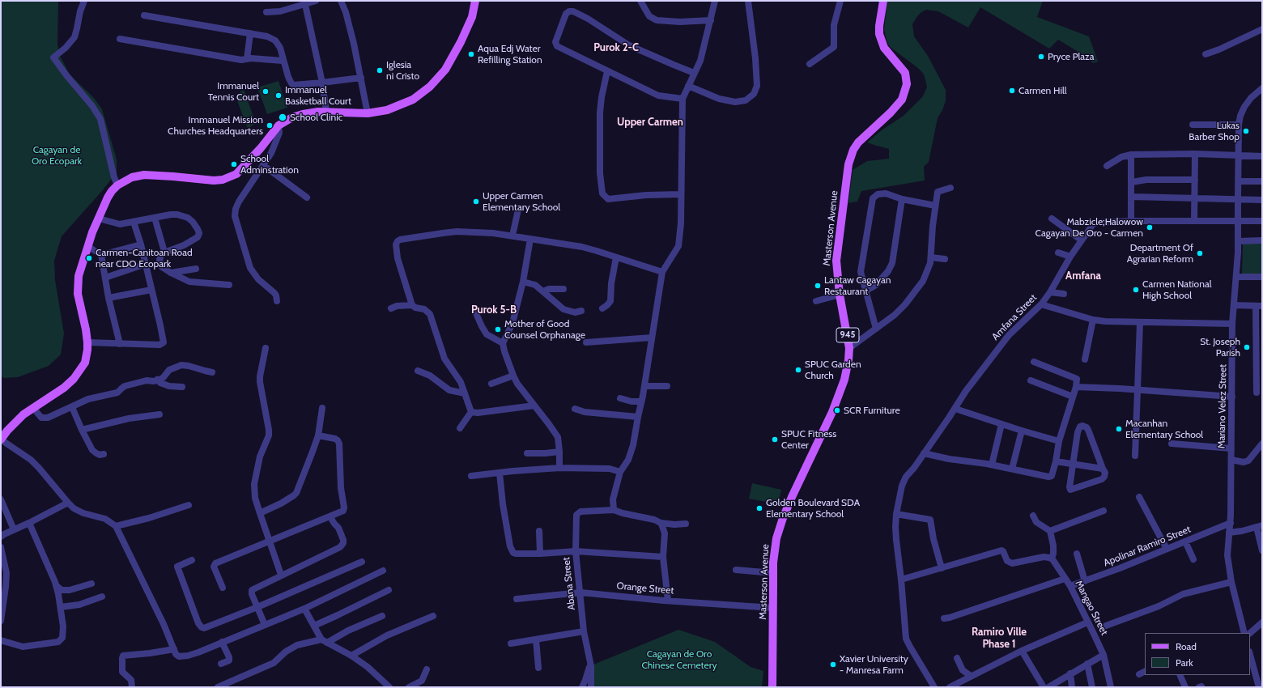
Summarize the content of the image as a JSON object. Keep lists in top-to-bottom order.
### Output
{
  "streets": {
    "main road": ["Masterson Avenue", "945"],
    "street": [
      "Amfana Street",
      "Mariano Velez Street",
      "Apolinar Ramiro Street",
      "Abana Street",
      "Orange Street",
      "Mangao Street"
    ]
  },
  "crossings": [
    ["Masterson Avenue", "Orange Street"],
    ["Mariano Velez Street", "Apolinar Ramiro Street"],
    ["Apolinar Ramiro Street", "Mangao Street"],
    ["Abana Street", "Orange Street"]
  ],
  "districts": [
    "Purok 2-C",
    "Upper Carmen",
    "Amfana",
    "Purok 5-B",
    "Ramiro Ville Phase 1"
  ],
  "parks": ["Cagayan de Oro Ecopark", "Cagayan de Oro Chinese Cemetery"],
  "places": [
    "Aqua Edj Water Refilling Station",
    "Pryce Plaza",
    "Iglesia ni Cristo",
    "Carmen Hill",
    "Immanuel Tennis Court",
    "Immanuel Basketball Court",
    "School Clinic",
    "Immanuel Mission Churches Headquarters",
    "Lukas Barber Shop",
    "School Adminstration",
    "Upper Carmen Elementary School",
    "Mabzicle;Halowow Cagayan De Oro - Carmen",
    "Department Of Agrarian Reform",
    "Carmen-Canitoan Road near CDO Ecopark",
    "Lantaw Cagayan Restaurant",
    "Carmen National High School",
    "Mother of Good Counsel Orphanage",
    "St. Joseph Parish",
    "SPUC Garden Church",
    "SCR Furniture",
    "Macanhan Elementary School",
    "SPUC Fitness Center",
    "Golden Boulevard SDA Elementary School",
    "Xavier University - Manresa Farm"
  ],
  "legend": ["Road", "Park"]
}
